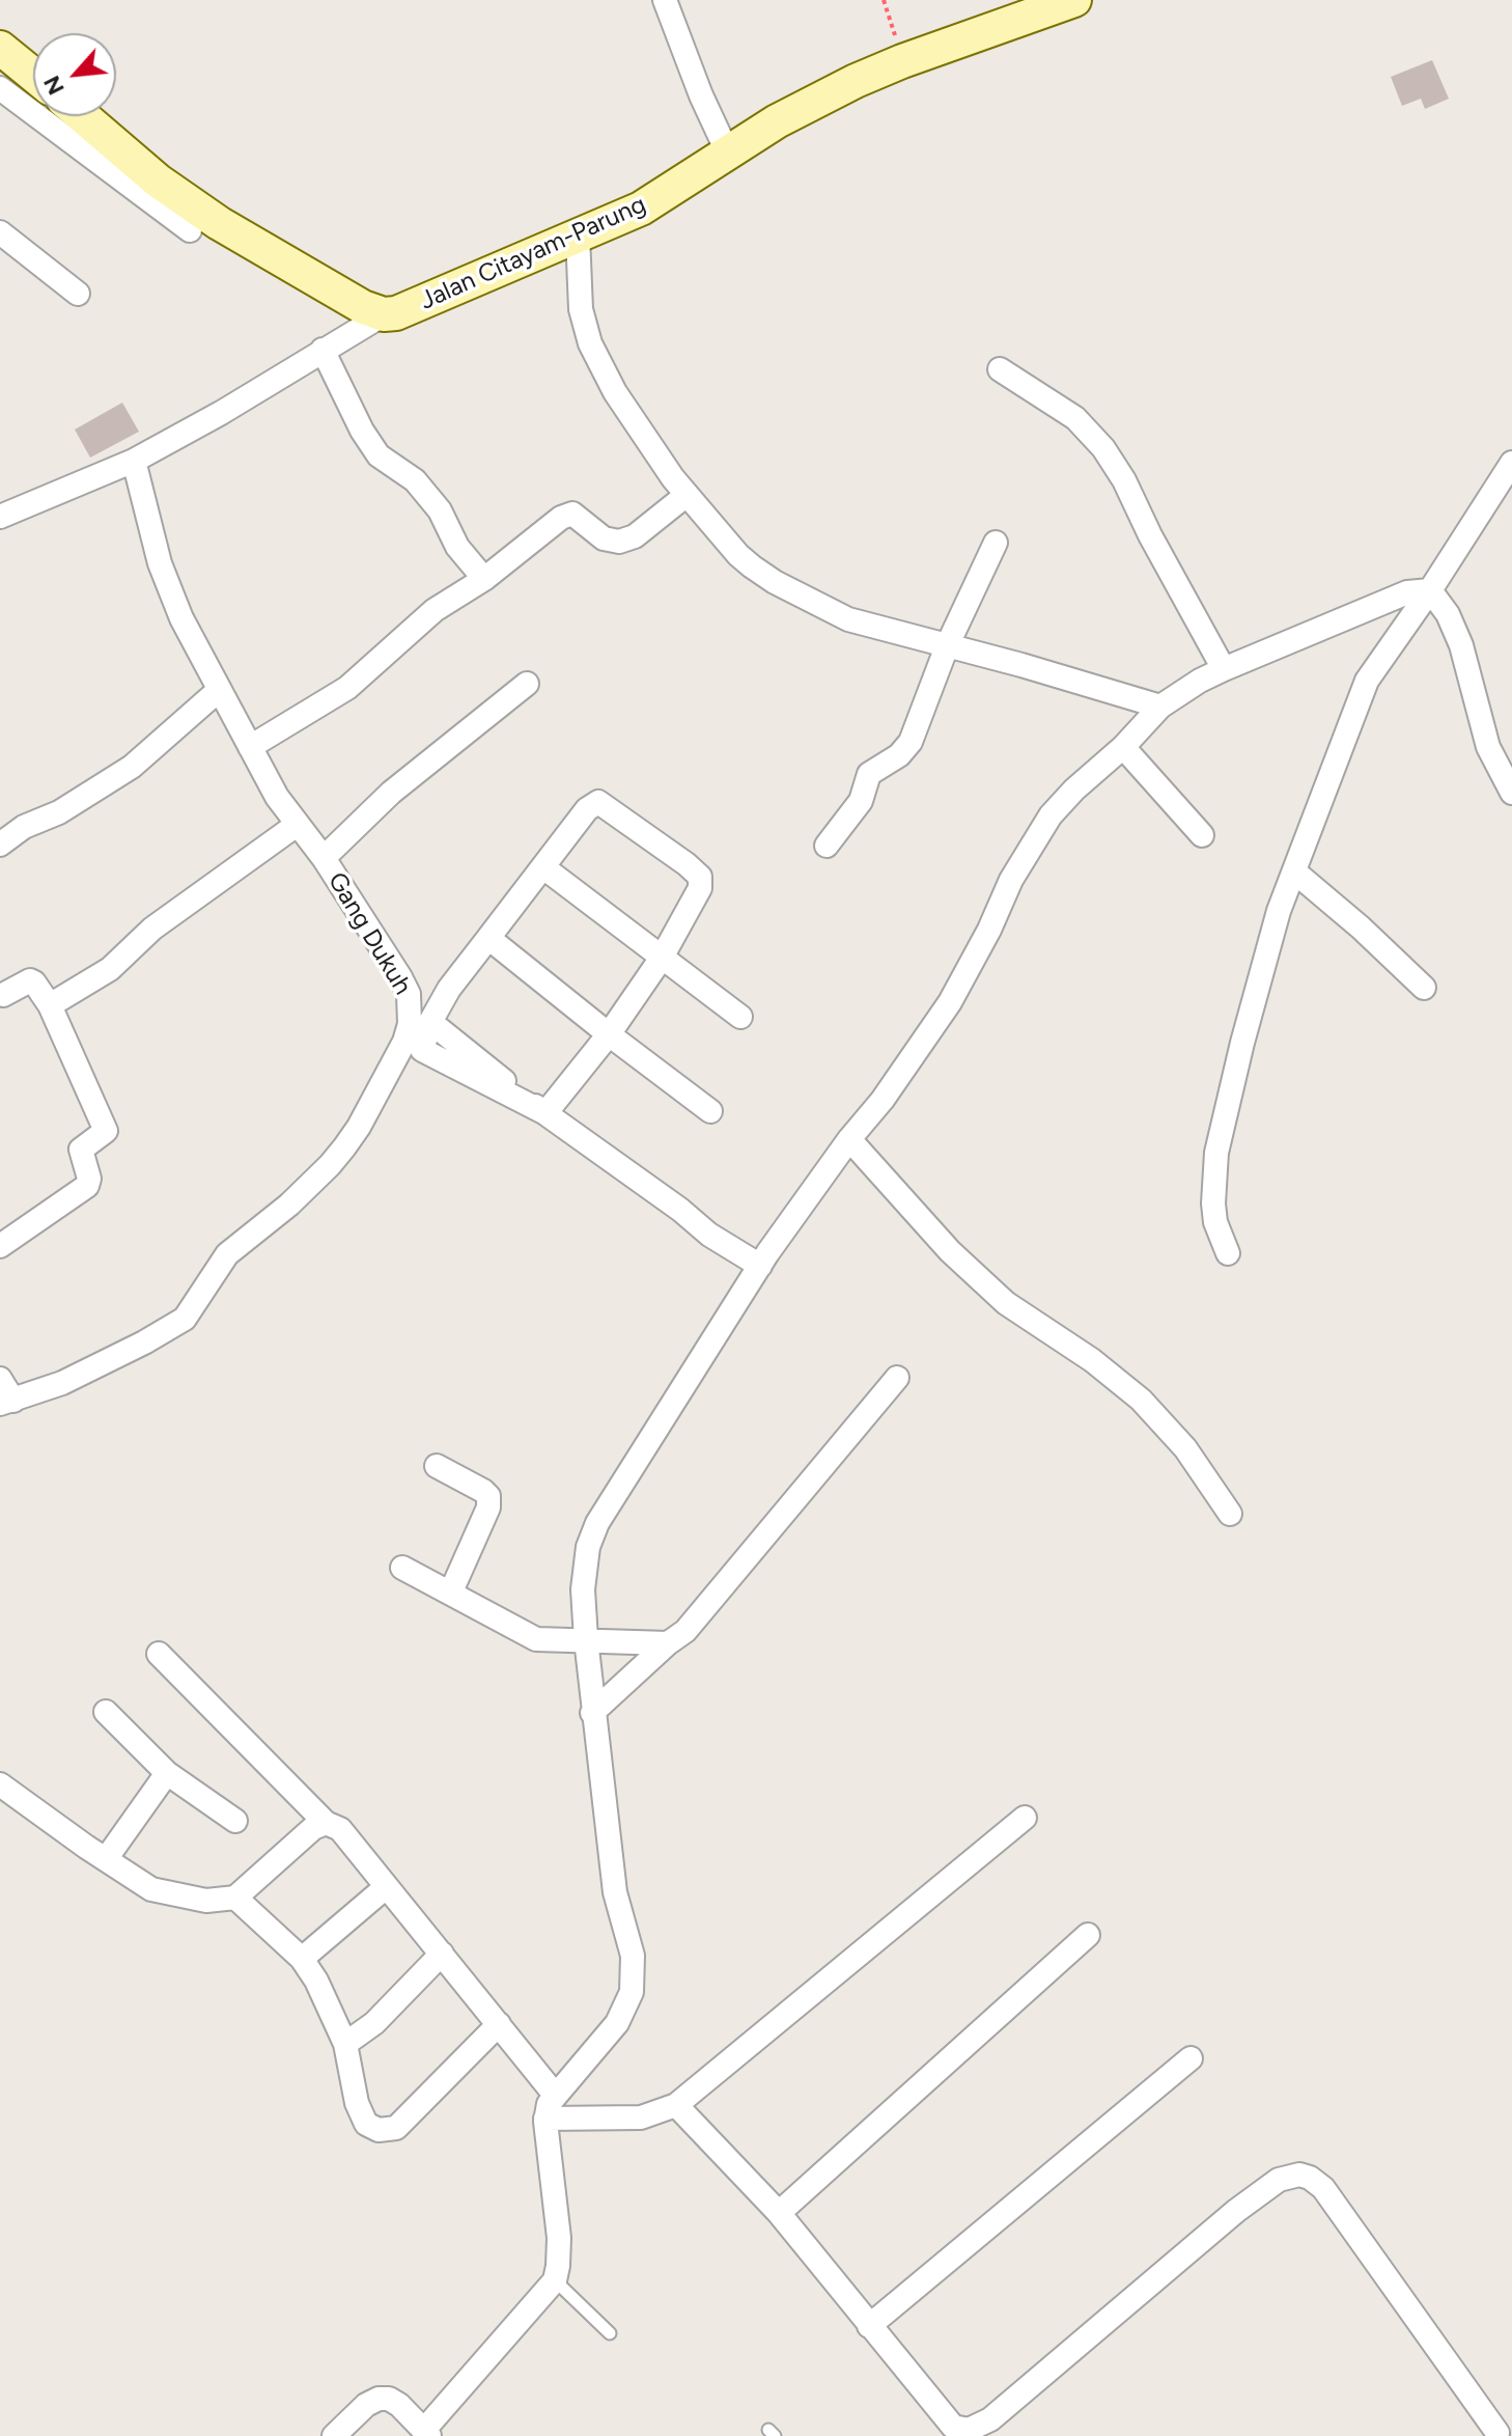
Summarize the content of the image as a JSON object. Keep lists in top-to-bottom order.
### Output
{
  "streets": {
    "main road": ["Jalan Citayam-Parung"],
    "street": ["Gang Dukuh"]
  },
  "north": "bottom left"
}
